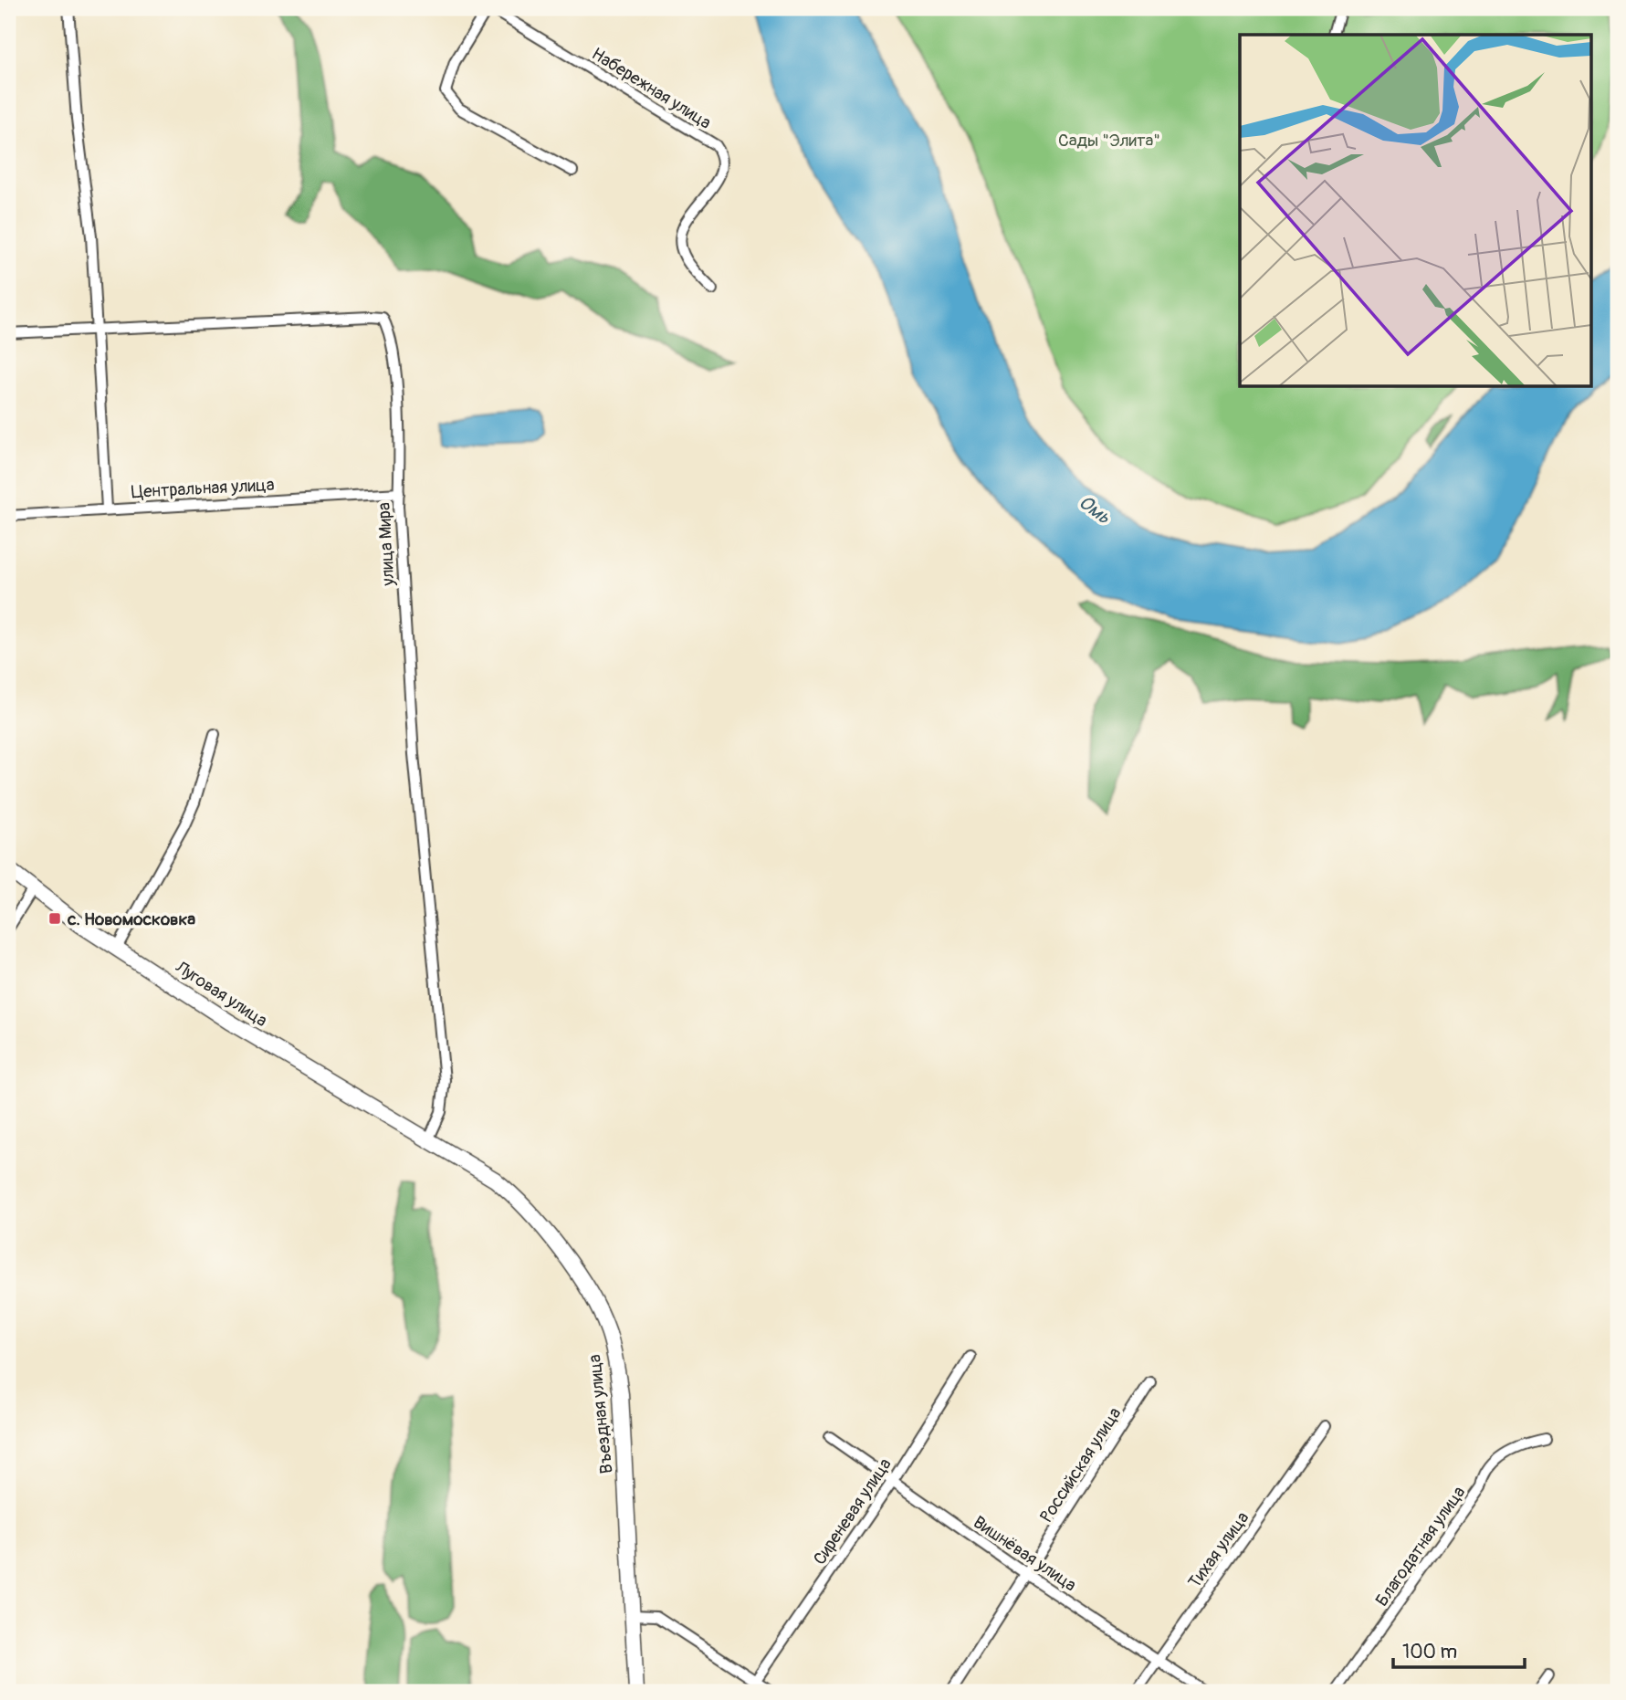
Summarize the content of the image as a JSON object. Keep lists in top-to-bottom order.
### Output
{
  "streets": {
    "street": [
      "Набережная улица",
      "Центральная улица",
      "улица Мира",
      "Луговая улица",
      "Въездная улица",
      "Российская улица",
      "Сиреневая улица",
      "Благодатная улица",
      "Тихая улица",
      "Вишнёвая улица"
    ]
  },
  "crossings": [
    ["Центральная улица", "улица Мира"],
    ["улица Мира", "Луговая улица"],
    ["улица Мира", "Въездная улица"],
    ["Луговая улица", "Въездная улица"],
    ["Российская улица", "Вишнёвая улица"],
    ["Сиреневая улица", "Вишнёвая улица"],
    ["Тихая улица", "Вишнёвая улица"]
  ],
  "water": ["Омь"],
  "parks": ["Сады \"Элита\""],
  "places": {
    "transit": ["с. Новомосковка"]
  },
  "scale_bar": "100 m"
}
